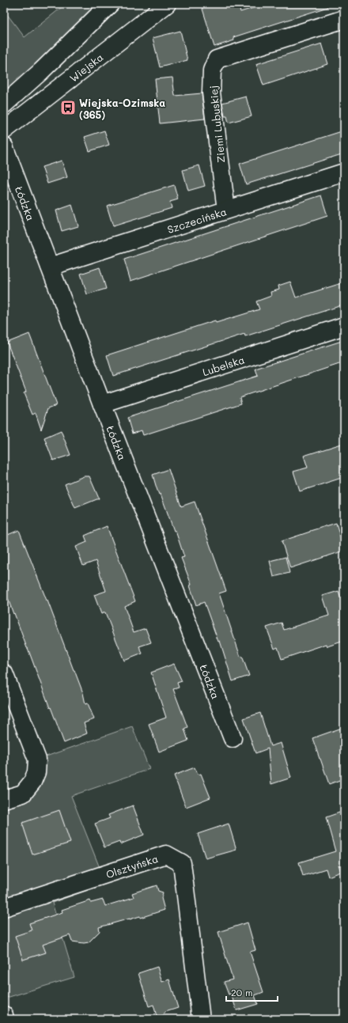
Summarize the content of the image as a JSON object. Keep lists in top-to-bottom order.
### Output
{
  "streets": {
    "street": [
      "Wiejska",
      "Ziemi Lubuskiej",
      "Łódzka",
      "Szczecińska",
      "Lubelska",
      "Olsztyńska"
    ]
  },
  "crossings": [
    ["Ziemi Lubuskiej", "Szczecińska"],
    ["Łódzka", "Szczecińska"],
    ["Łódzka", "Lubelska"]
  ],
  "places": {
    "bus stop": ["Wiejska-Ozimska (365)"]
  },
  "scale_bar": "20 m"
}
